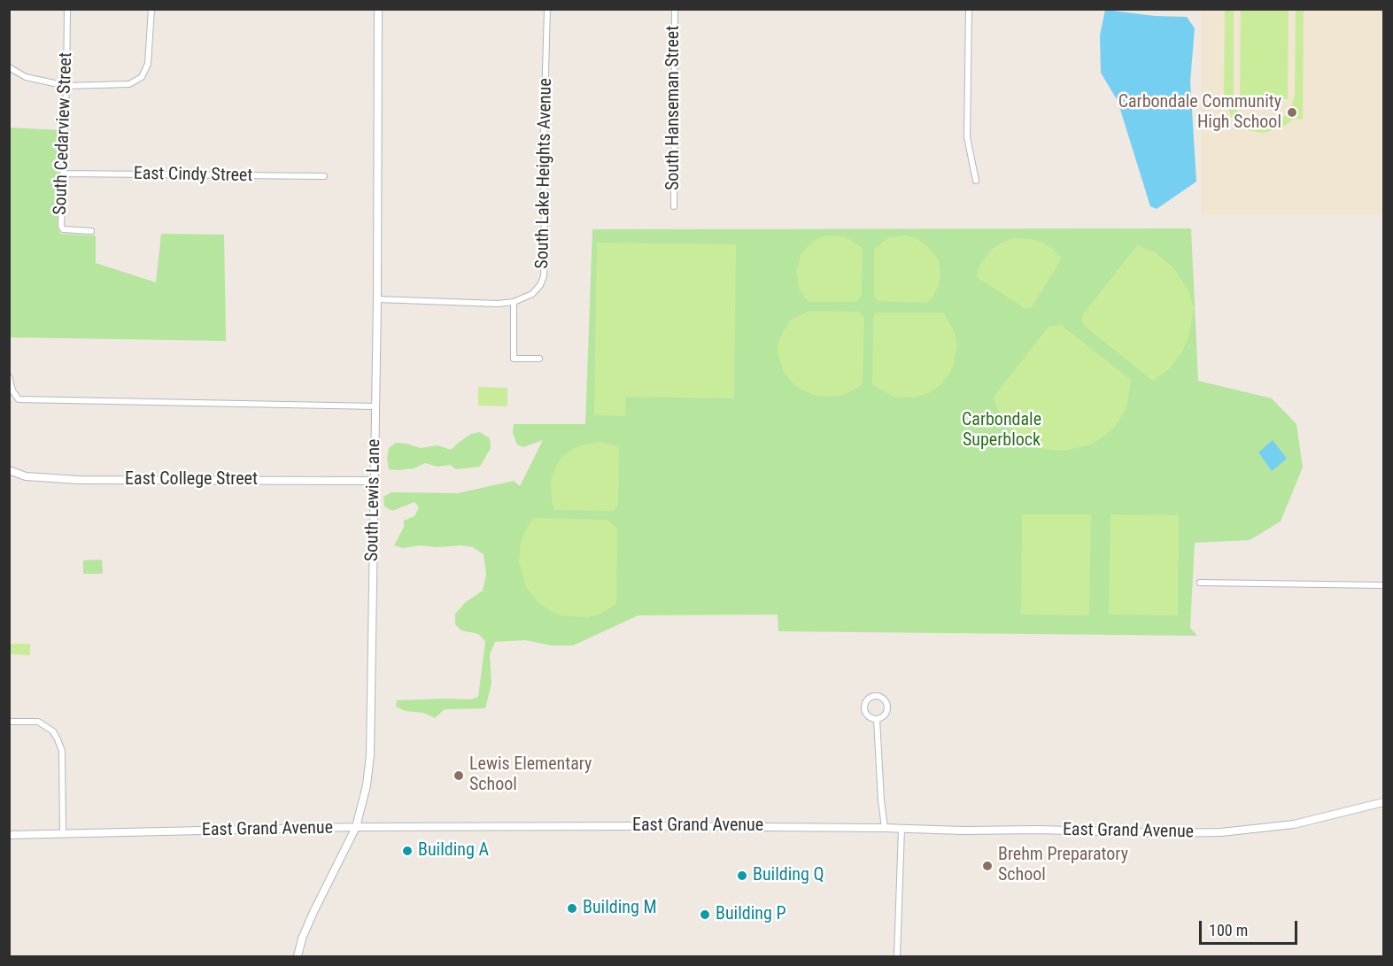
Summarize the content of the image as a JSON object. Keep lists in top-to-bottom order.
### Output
{
  "streets": {
    "street": [
      "South Hanseman Street",
      "South Cedarview Street",
      "South Lake Heights Avenue",
      "East Cindy Street",
      "East College Street",
      "South Lewis Lane",
      "East Grand Avenue"
    ]
  },
  "crossings": [
    ["South Cedarview Street", "East Cindy Street"],
    ["East College Street", "South Lewis Lane"],
    ["South Lewis Lane", "East Grand Avenue"]
  ],
  "parks": ["Carbondale Superblock"],
  "places": [
    "Carbondale Community High School",
    "Lewis Elementary School",
    "Building A",
    "Brehm Preparatory School",
    "Building Q",
    "Building M",
    "Building P"
  ],
  "scale_bar": "100 m"
}
